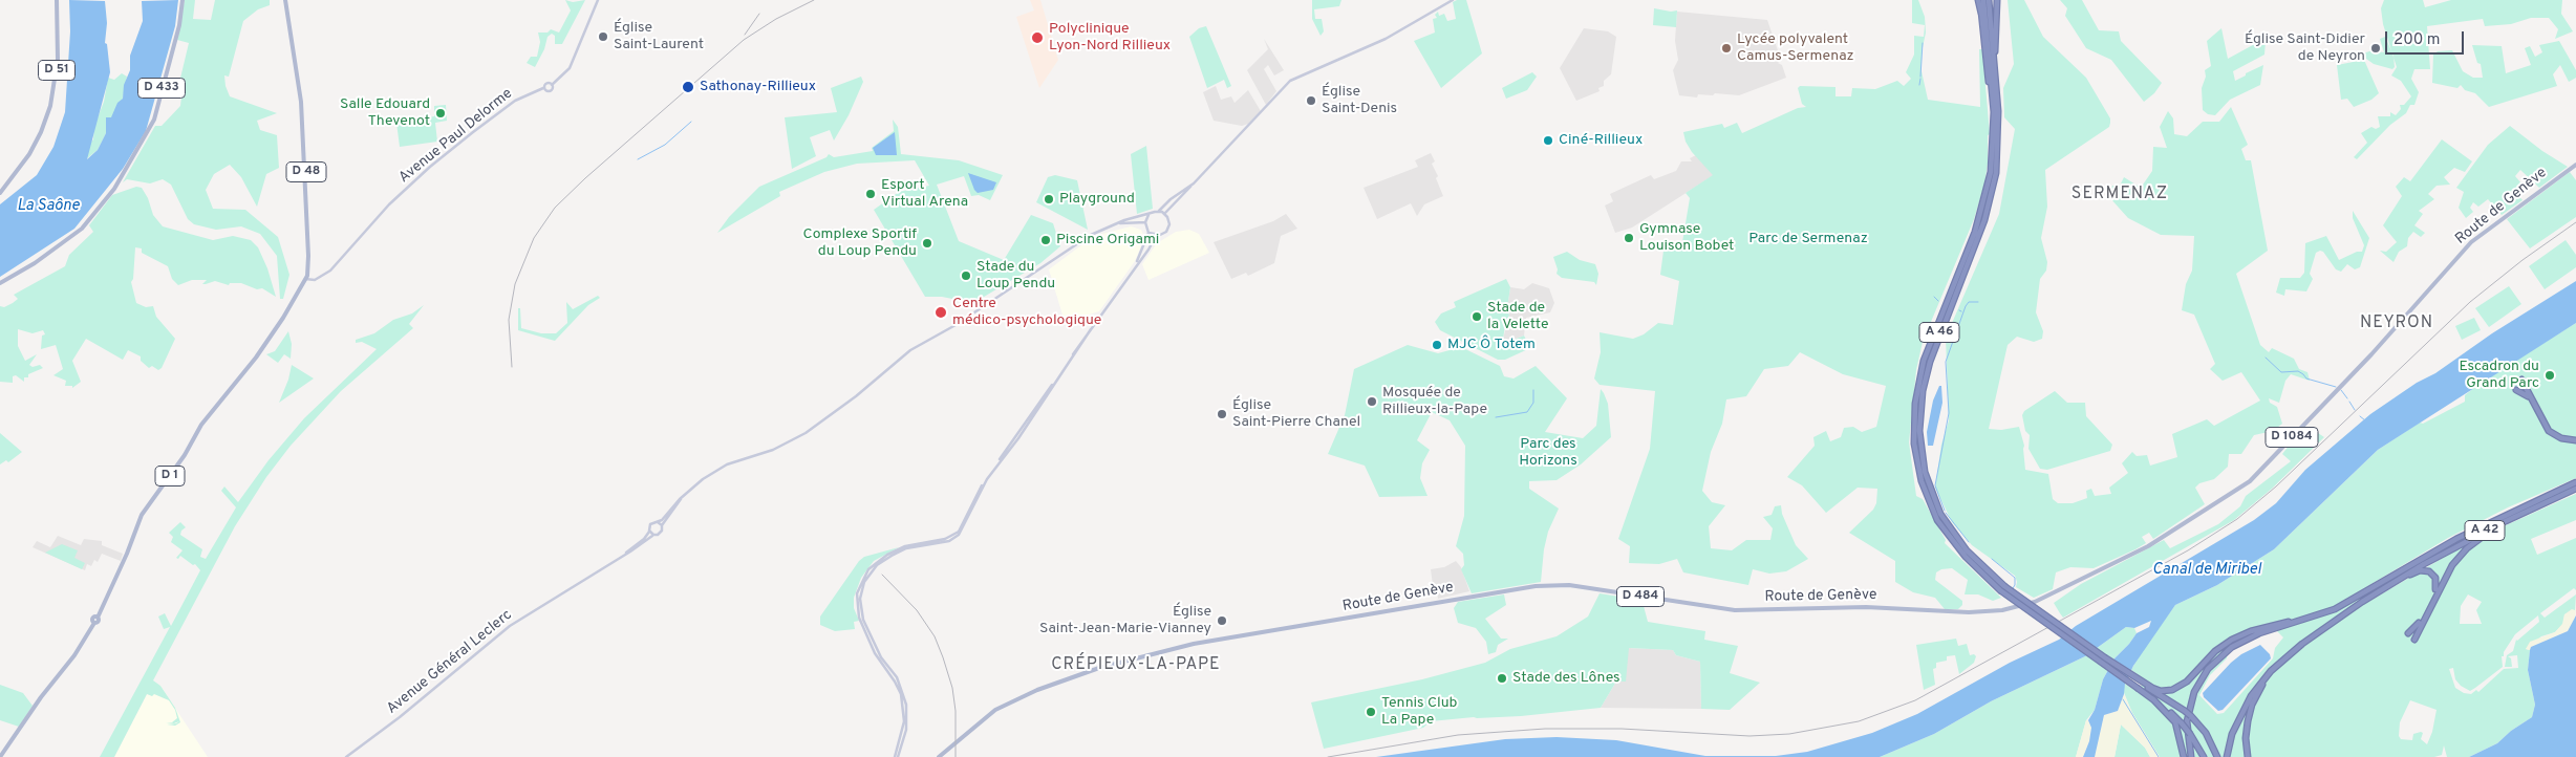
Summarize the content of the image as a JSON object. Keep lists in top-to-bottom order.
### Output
{
  "streets": {
    "highway": ["A 46", "A 42"],
    "main road": [
      "D 51",
      "D 433",
      "Avenue Paul Delorme",
      "D 48",
      "Route de Genève",
      "D 1084",
      "D 1",
      "D 484",
      "Avenue Général Leclerc"
    ]
  },
  "crossings": [
    ["Avenue Paul Delorme", "D 48"],
    ["Avenue Paul Delorme", "D 1"],
    ["D 48", "D 1"]
  ],
  "districts": ["SERMENAZ", "NEYRON", "CRÉPIEUX-LA-PAPE"],
  "water": ["La Saône", "Canal de Miribel"],
  "parks": ["Parc de Sermenaz", "Parc des Horizons"],
  "places": [
    "Église Saint-Laurent",
    "Polyclinique Lyon-Nord Rillieux",
    "Lycée polyvalent Camus-Sermenaz",
    "Église Saint-Didier de Neyron",
    "Sathonay-Rillieux",
    "Église Saint-Denis",
    "Salle Edouard Thevenot",
    "Ciné-Rillieux",
    "Esport Virtual Arena",
    "Playground",
    "Gymnase Louison Bobet",
    "Piscine Origami",
    "Complexe Sportif du Loup Pendu",
    "Stade du Loup Pendu",
    "Centre médico-psychologique",
    "Stade de la Velette",
    "MJC Ô Totem",
    "Escadron du Grand Parc",
    "Mosquée de Rillieux-la-Pape",
    "Église Saint-Pierre Chanel",
    "Église Saint-Jean-Marie-Vianney",
    "Stade des Lônes",
    "Tennis Club La Pape"
  ],
  "scale_bar": "200 m"
}
